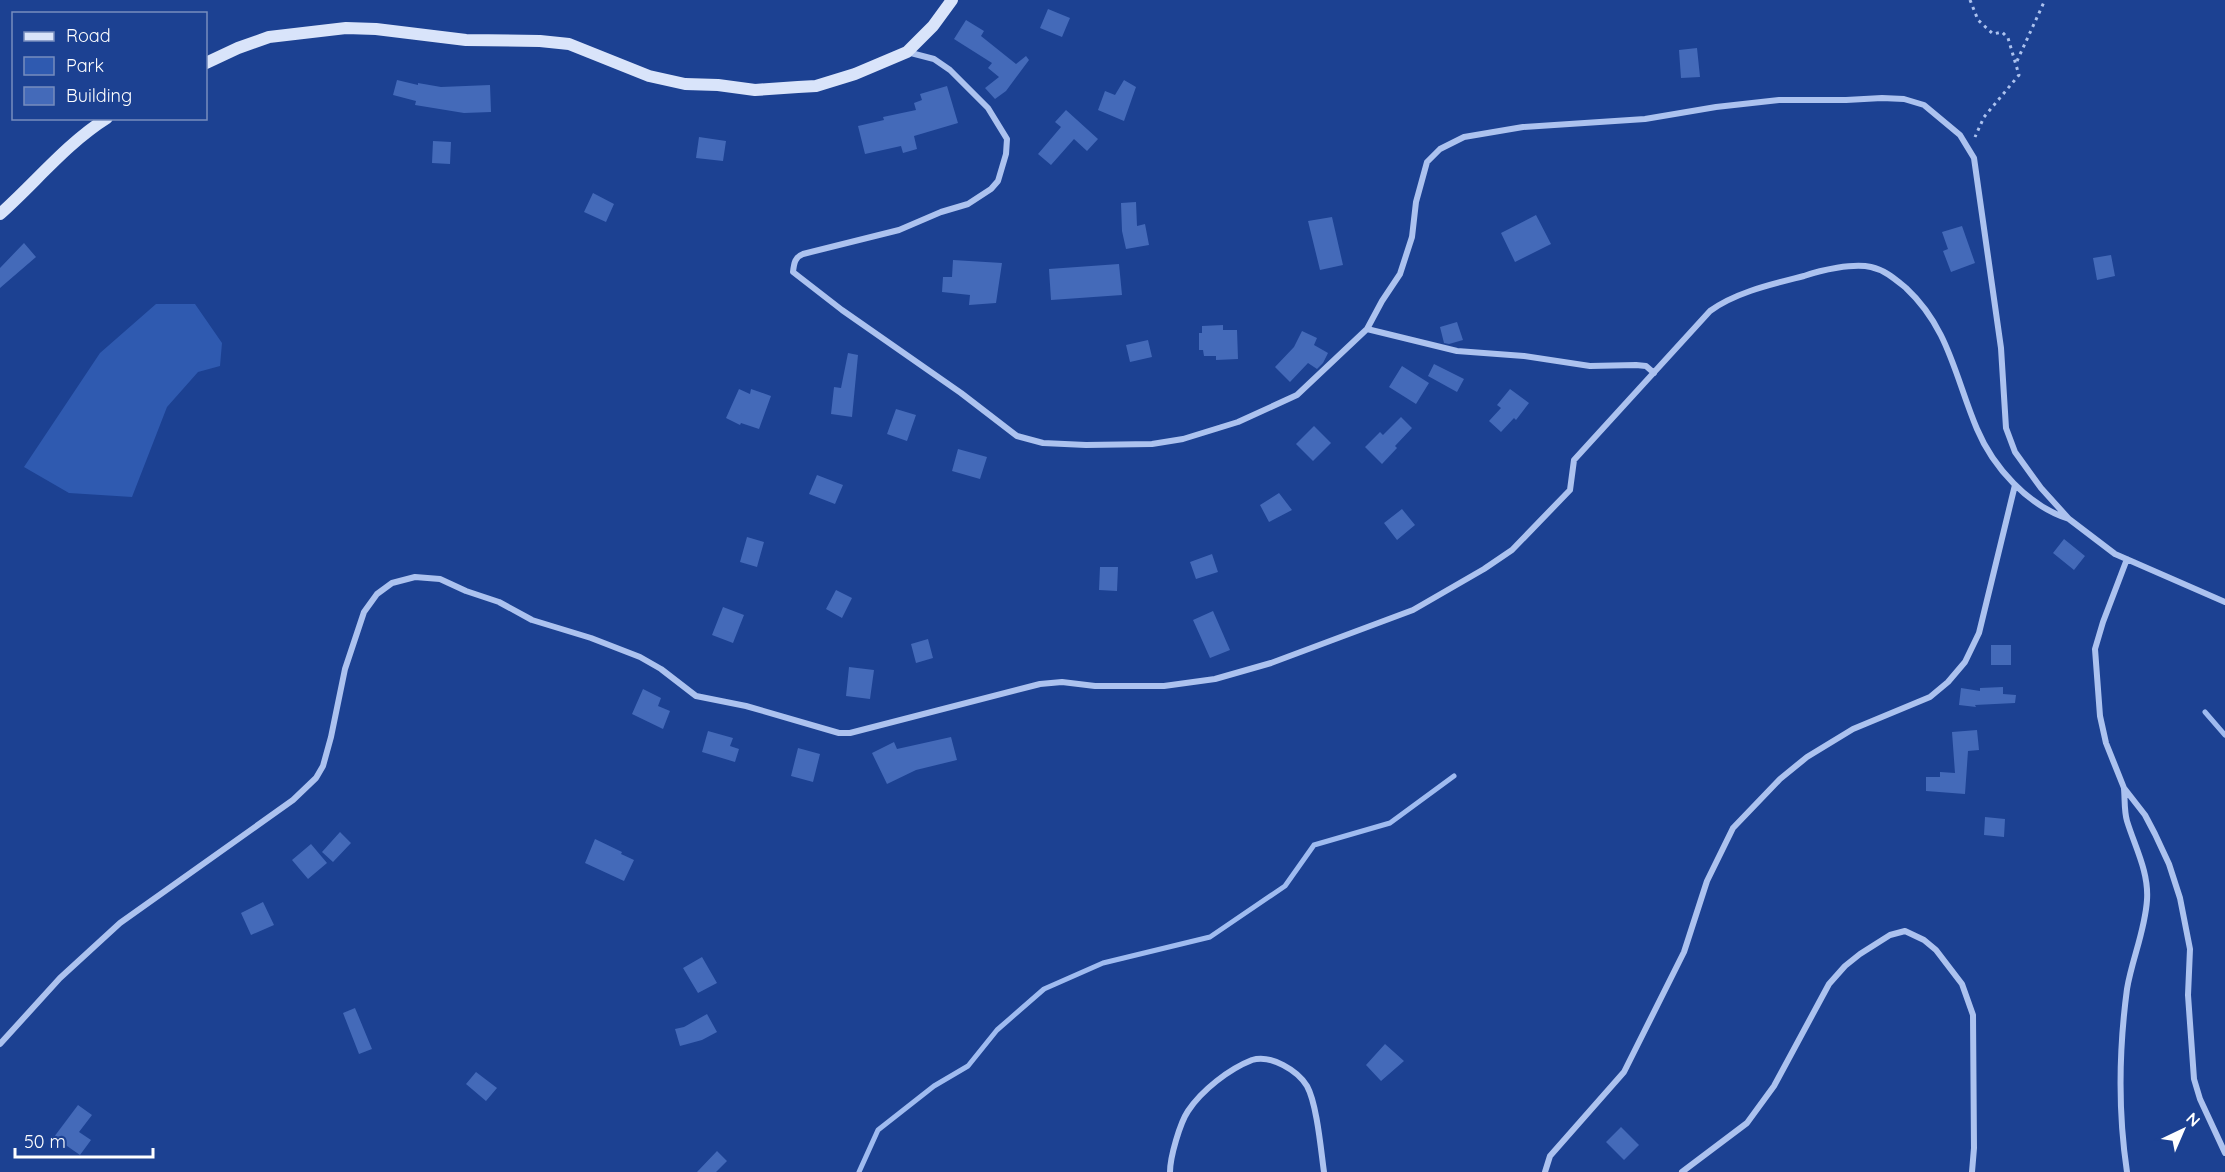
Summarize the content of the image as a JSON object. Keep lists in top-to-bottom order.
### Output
{
  "legend": ["Road", "Park", "Building"],
  "scale_bar": "50 m",
  "north": "top right"
}
